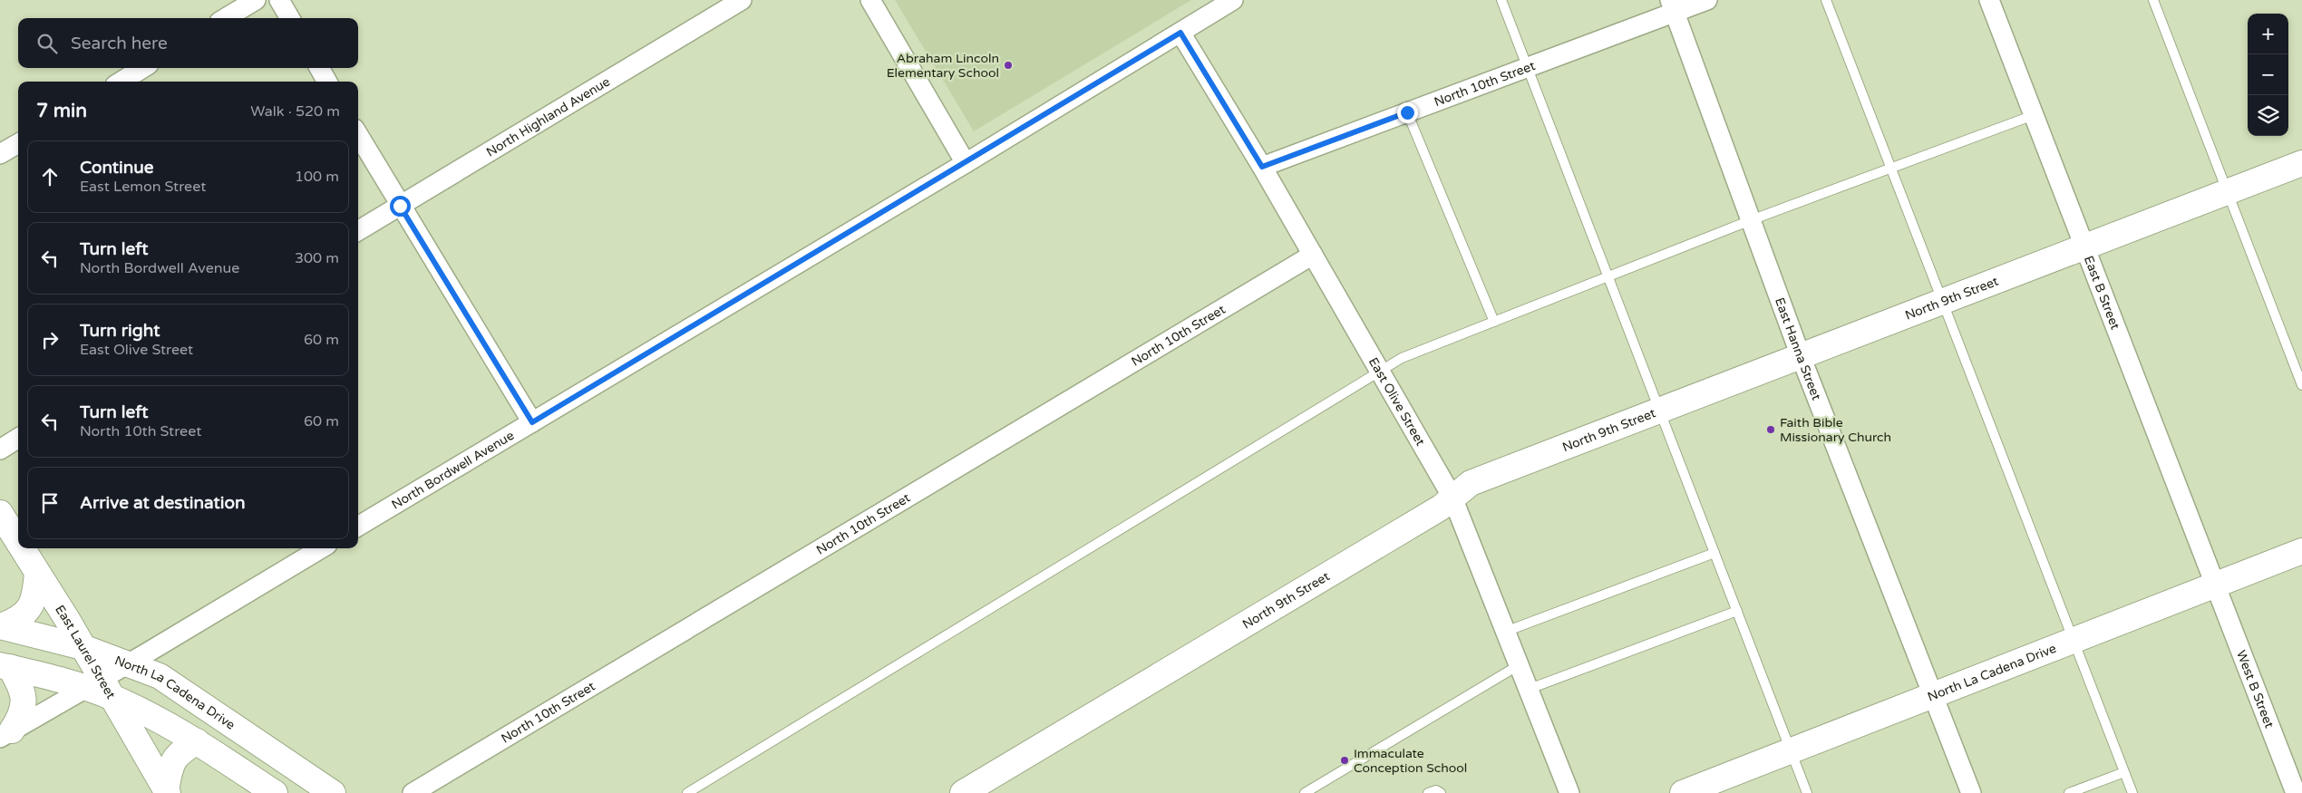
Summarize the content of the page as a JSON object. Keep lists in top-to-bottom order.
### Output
{
  "streets": {
    "street": [
      "North 10th Street",
      "North Highland Avenue",
      "East B Street",
      "North 9th Street",
      "East Hanna Street",
      "East Olive Street",
      "North Bordwell Avenue",
      "East Laurel Street",
      "North La Cadena Drive",
      "West B Street"
    ]
  },
  "crossings": [
    ["North 10th Street", "East Hanna Street"],
    ["North 10th Street", "East Olive Street"],
    ["East B Street", "North 9th Street"],
    ["East B Street", "North La Cadena Drive"],
    ["East B Street", "West B Street"],
    ["North 9th Street", "East Hanna Street"],
    ["North 9th Street", "East Olive Street"],
    ["East Hanna Street", "North La Cadena Drive"],
    ["East Olive Street", "North Bordwell Avenue"],
    ["East Laurel Street", "North La Cadena Drive"],
    ["North La Cadena Drive", "West B Street"]
  ],
  "places": ["Abraham Lincoln Elementary School", "Faith Bible Missionary Church", "Immaculate Conception School"],
  "page": {
    "map_buttons": ["+", "−"],
    "search": "Search here",
    "heading": ["7 min", "Walk · 520 m"],
    "list": [
      ["Continue", "East Lemon Street", "100 m"],
      ["Turn left", "North Bordwell Avenue", "300 m"],
      ["Turn right", "East Olive Street", "60 m"],
      ["Turn left", "North 10th Street", "60 m"],
      "Arrive at destination"
    ]
  }
}
